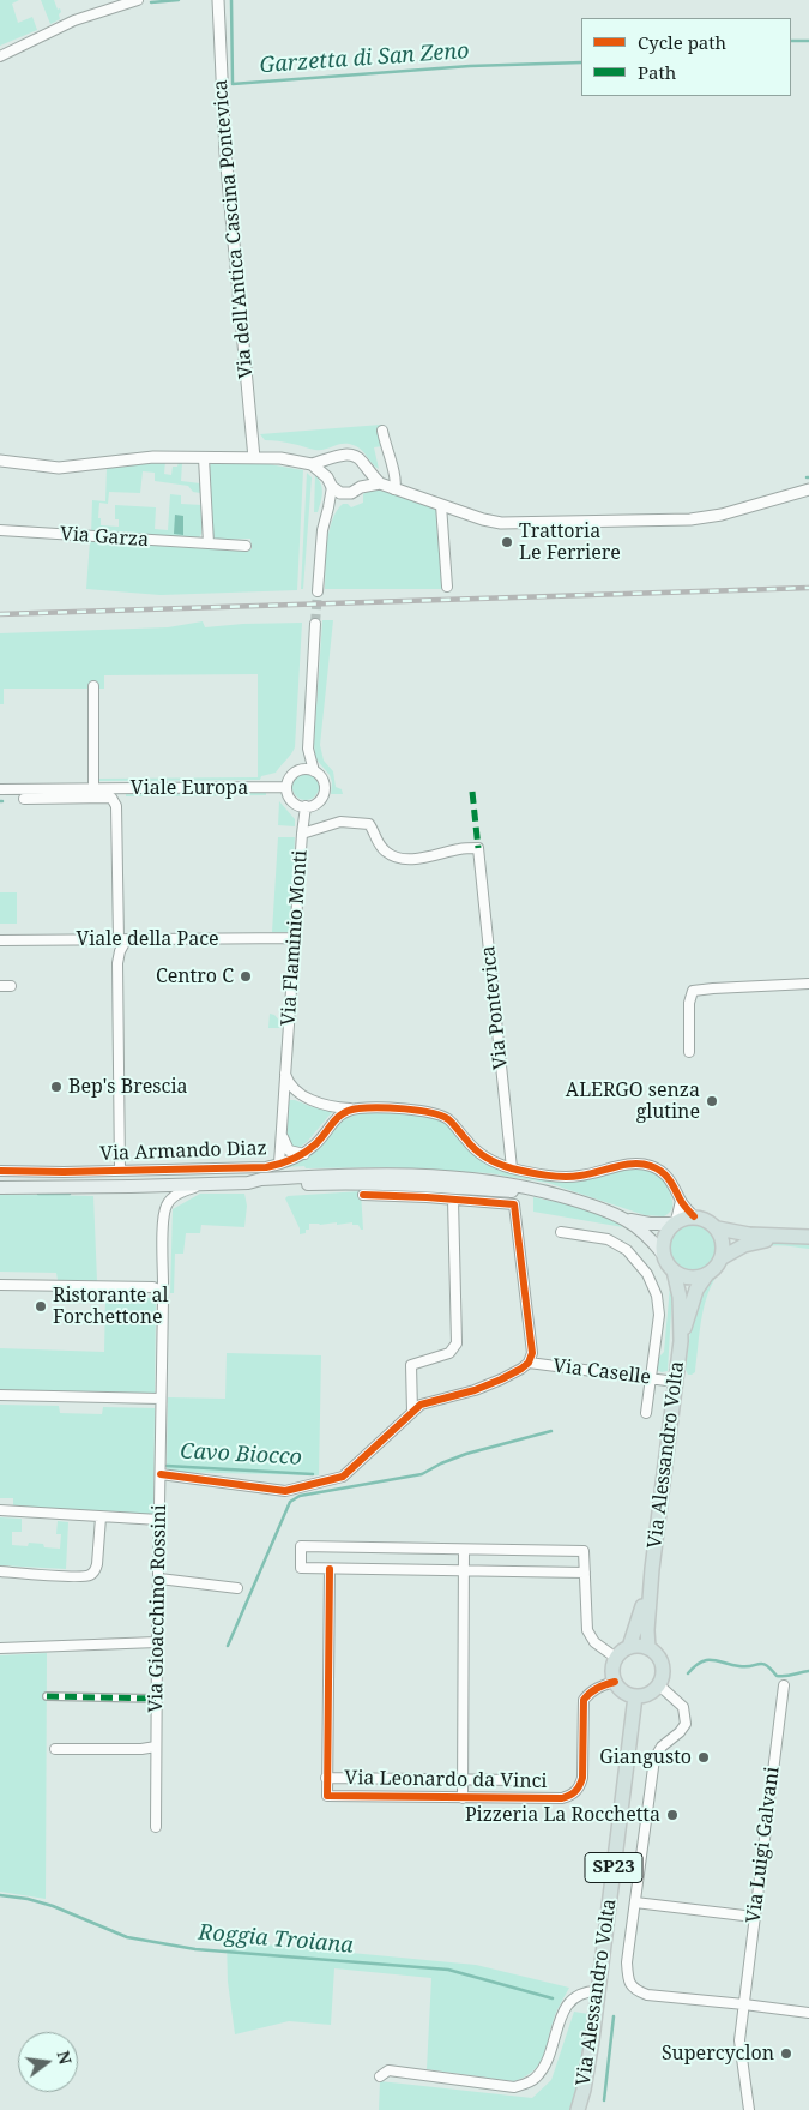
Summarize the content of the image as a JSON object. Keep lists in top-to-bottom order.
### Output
{
  "streets": {
    "main road": ["Via Armando Diaz", "Via Alessandro Volta", "SP23"],
    "street": [
      "Via dell'Antica Cascina Pontevica",
      "Via Garza",
      "Viale Europa",
      "Via Flaminio Monti",
      "Viale della Pace",
      "Via Pontevica",
      "Via Caselle",
      "Via Gioacchino Rossini",
      "Via Leonardo da Vinci",
      "Via Luigi Galvani"
    ]
  },
  "crossings": [
    ["Viale Europa", "Via Flaminio Monti"],
    ["Viale Europa", "Viale della Pace"],
    ["Via Flaminio Monti", "Viale della Pace"],
    ["Via Flaminio Monti", "Via Pontevica"],
    ["Via Flaminio Monti", "Via Armando Diaz"],
    ["Via Armando Diaz", "Via Caselle"],
    ["Via Armando Diaz", "Via Alessandro Volta"],
    ["Via Armando Diaz", "Via Gioacchino Rossini"],
    ["Via Caselle", "Via Alessandro Volta"],
    ["Via Alessandro Volta", "Via Leonardo da Vinci"],
    ["Via Alessandro Volta", "Via Luigi Galvani"]
  ],
  "water": ["Garzetta di San Zeno", "Cavo Biocco", "Roggia Troiana"],
  "places": [
    "Trattoria Le Ferriere",
    "Centro C",
    "Bep's Brescia",
    "ALERGO senza glutine",
    "Ristorante al Forchettone",
    "Giangusto",
    "Pizzeria La Rocchetta",
    "Supercyclon"
  ],
  "legend": ["Cycle path", "Path"],
  "north": "right"
}
